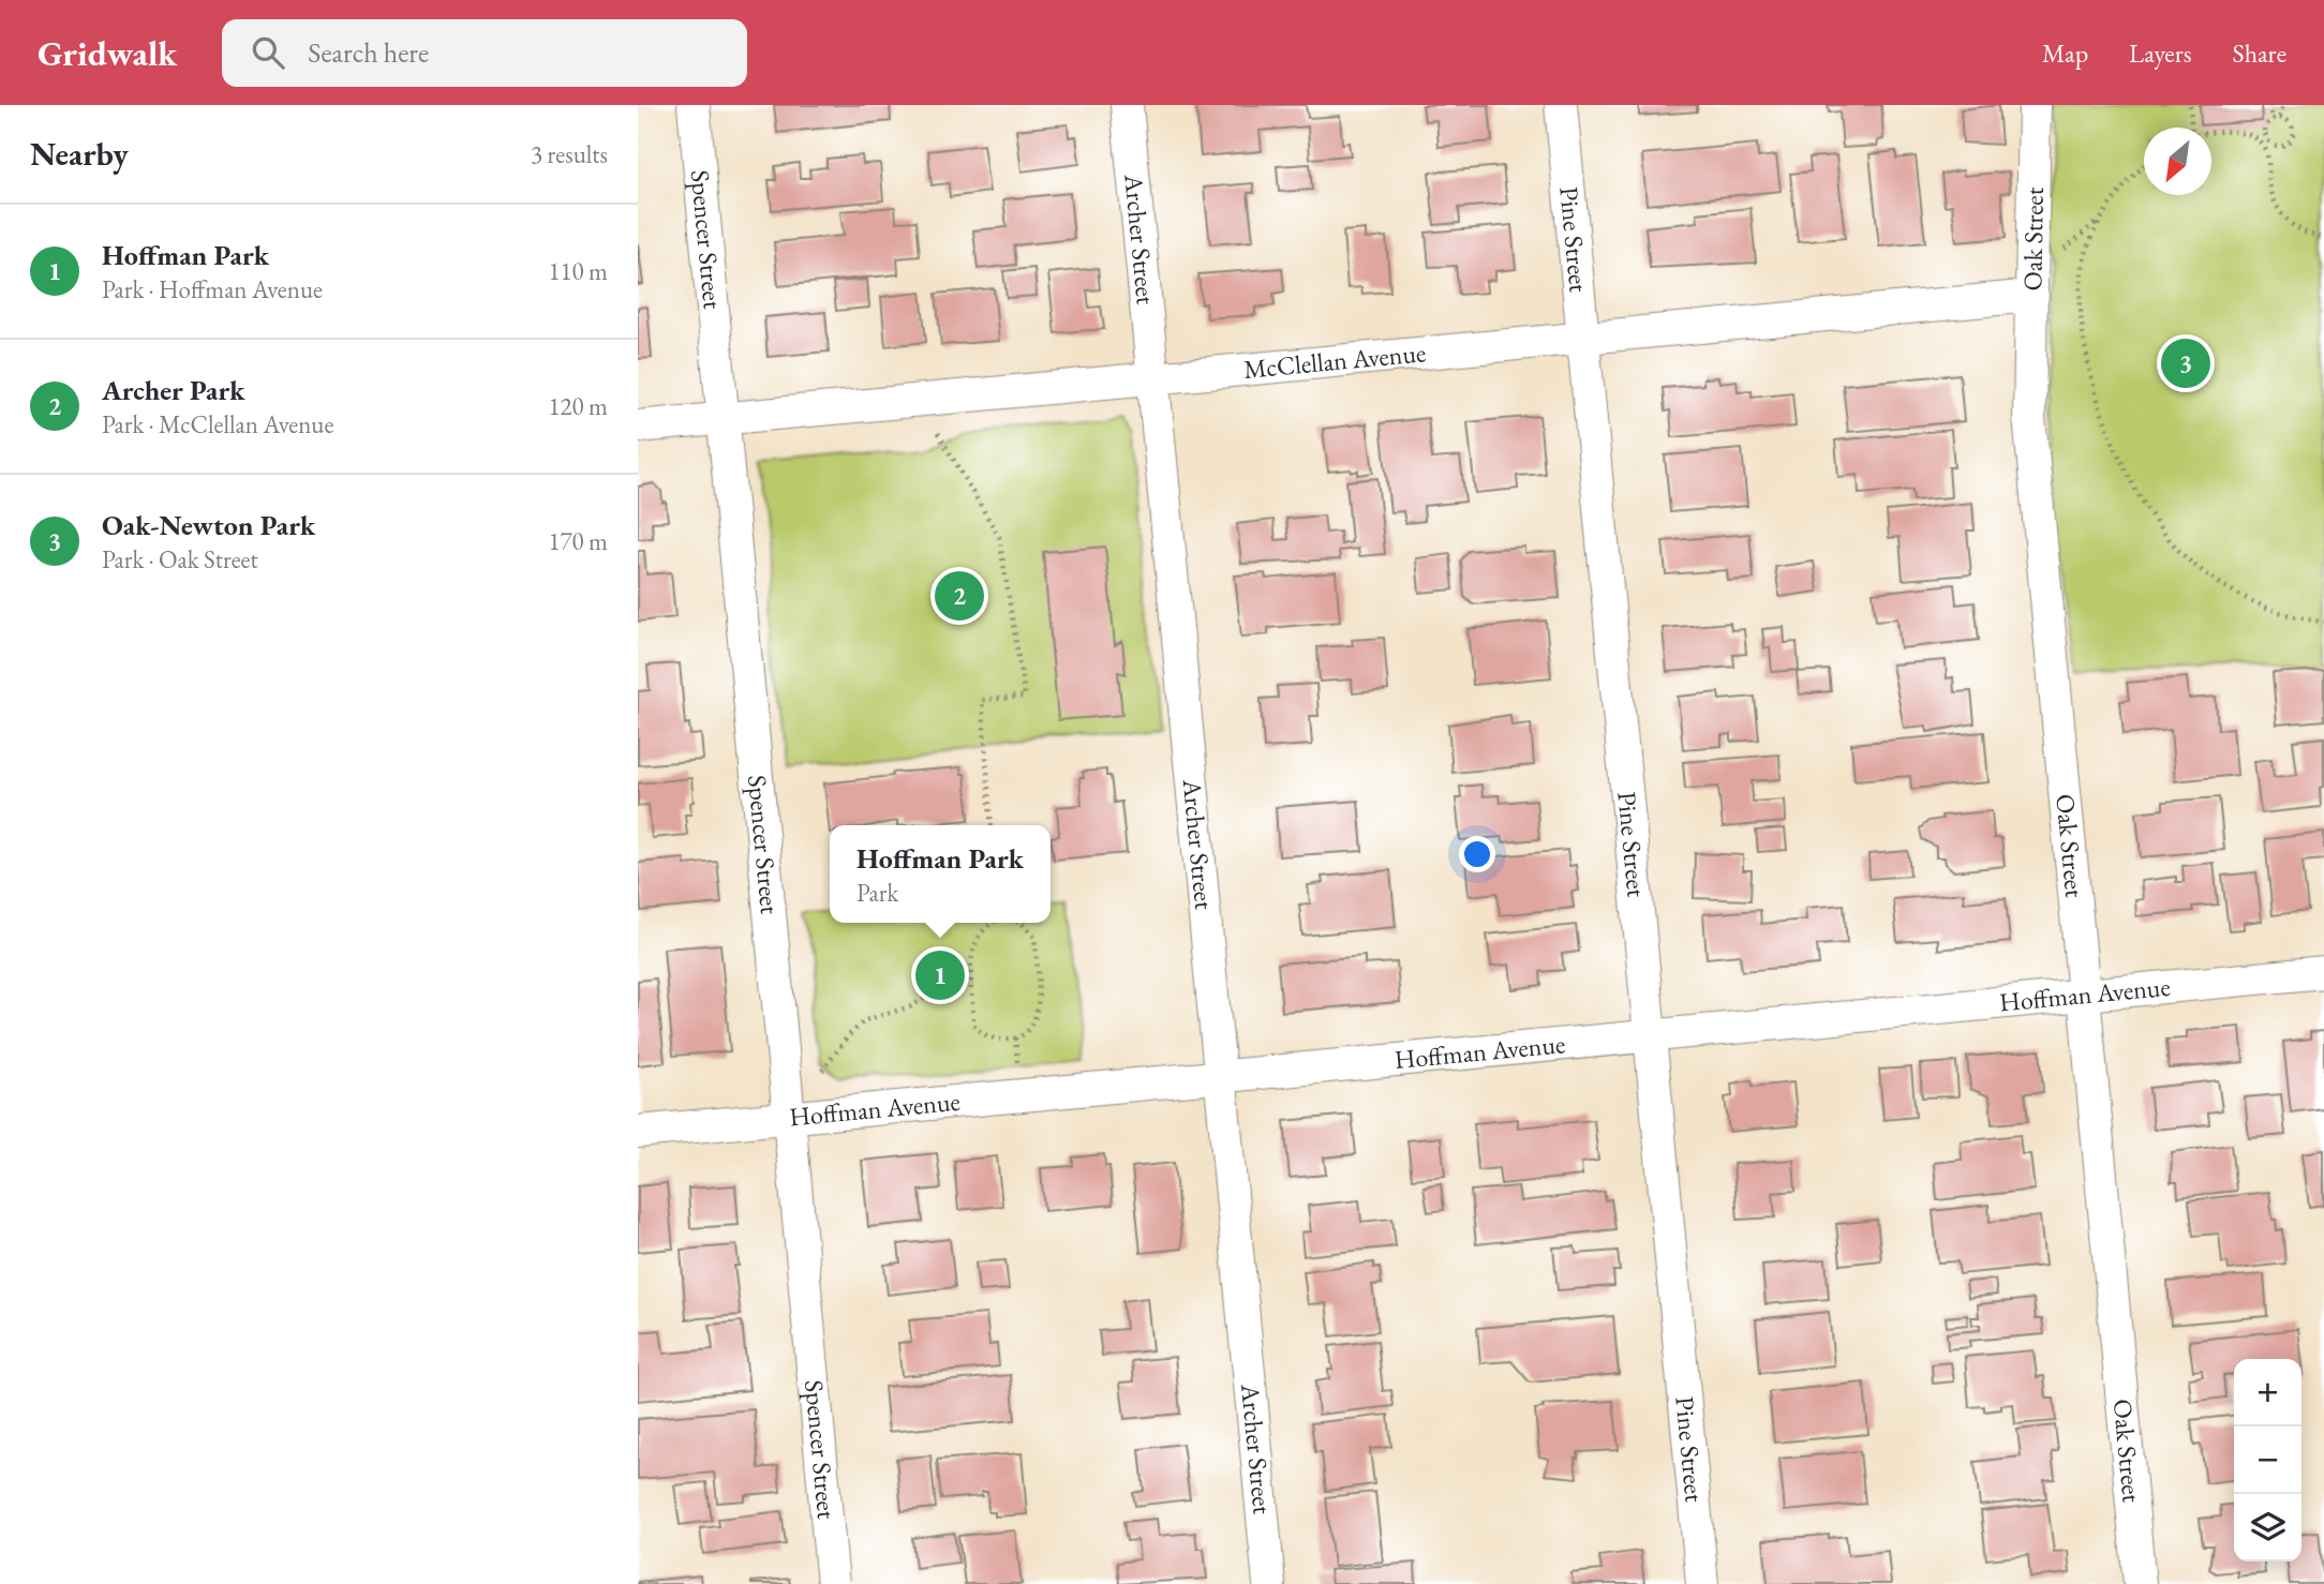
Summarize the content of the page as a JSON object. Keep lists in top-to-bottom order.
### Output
{
  "streets": {
    "street": [
      "Spencer Street",
      "Oak Street",
      "Archer Street",
      "Pine Street",
      "McClellan Avenue",
      "Hoffman Avenue"
    ]
  },
  "crossings": [
    ["Spencer Street", "McClellan Avenue"],
    ["Spencer Street", "Hoffman Avenue"],
    ["Oak Street", "McClellan Avenue"],
    ["Oak Street", "Hoffman Avenue"],
    ["Archer Street", "McClellan Avenue"],
    ["Archer Street", "Hoffman Avenue"],
    ["Pine Street", "McClellan Avenue"],
    ["Pine Street", "Hoffman Avenue"]
  ],
  "north": "bottom left",
  "page": {
    "header": "Gridwalk",
    "search": "Search here",
    "nav": ["Map", "Layers", "Share"],
    "heading": ["Nearby", "3 results"],
    "list": [
      {
        "mark": "1",
        "name": "Hoffman Park",
        "note": "Park · Hoffman Avenue",
        "value": "110 m"
      },
      {
        "mark": "2",
        "name": "Archer Park",
        "note": "Park · McClellan Avenue",
        "value": "120 m"
      },
      {
        "mark": "3",
        "name": "Oak-Newton Park",
        "note": "Park · Oak Street",
        "value": "170 m"
      }
    ],
    "pins": ["3", "2", "1"],
    "popup": ["Hoffman Park", "Park"],
    "map_buttons": ["+", "−"]
  }
}
